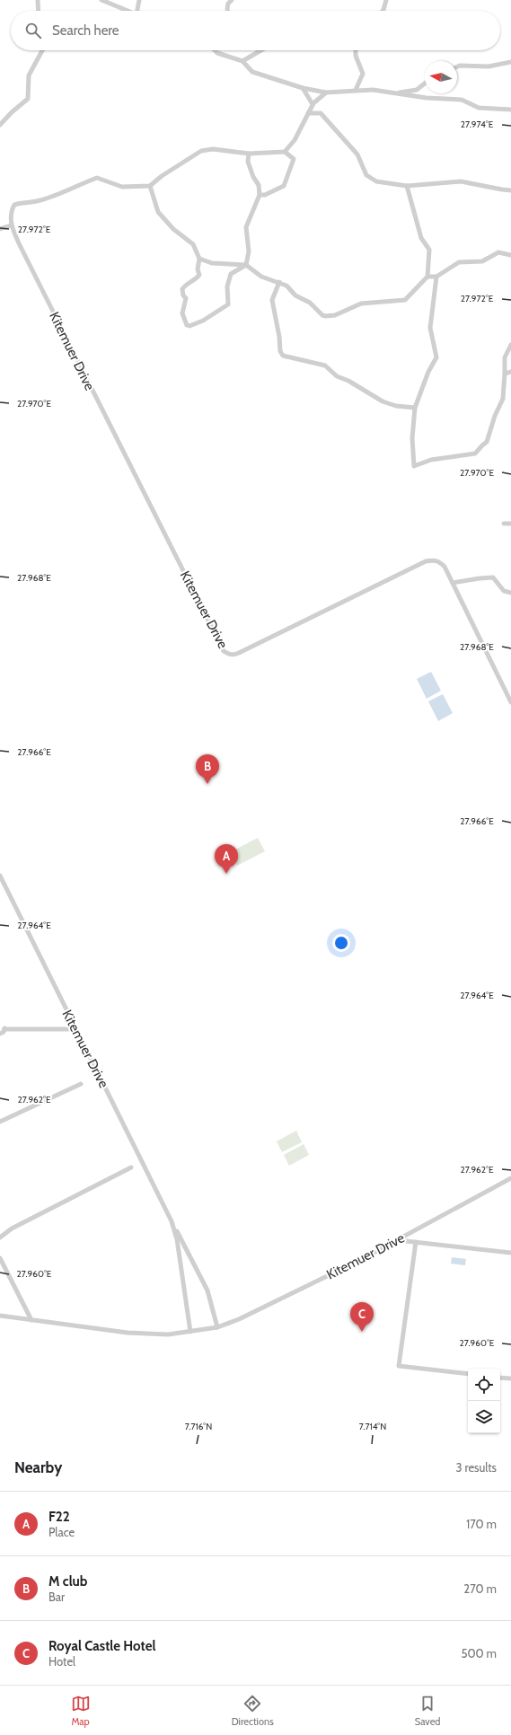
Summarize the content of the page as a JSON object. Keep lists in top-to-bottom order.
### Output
{
  "streets": {
    "street": ["Kitemuer Drive"]
  },
  "north": "left",
  "page": {
    "search": "Search here",
    "pins": ["B", "A", "C"],
    "heading": ["Nearby", "3 results"],
    "list": [
      {
        "mark": "A",
        "name": "F22",
        "note": "Place",
        "value": "170 m"
      },
      {
        "mark": "B",
        "name": "M club",
        "note": "Bar",
        "value": "270 m"
      },
      {
        "mark": "C",
        "name": "Royal Castle Hotel",
        "note": "Hotel",
        "value": "500 m"
      }
    ],
    "nav": ["Map", "Directions", "Saved"]
  },
  "coordinates": [
    "27.974°E",
    "27.972°E",
    "27.970°E",
    "27.968°E",
    "27.966°E",
    "27.964°E",
    "27.962°E",
    "27.960°E",
    "7.716°N",
    "7.714°N"
  ]
}
